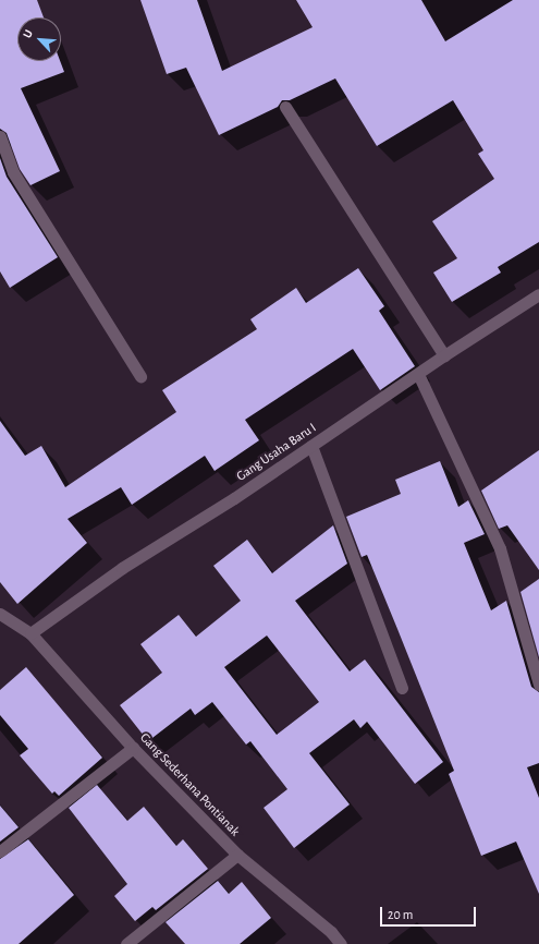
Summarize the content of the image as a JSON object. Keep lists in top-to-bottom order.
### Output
{
  "streets": {
    "street": ["Gang Usaha Baru I", "Gang Sederhana Pontianak"]
  },
  "crossings": [
    ["Gang Usaha Baru I", "Gang Sederhana Pontianak"]
  ],
  "scale_bar": "20 m",
  "north": "top left"
}
